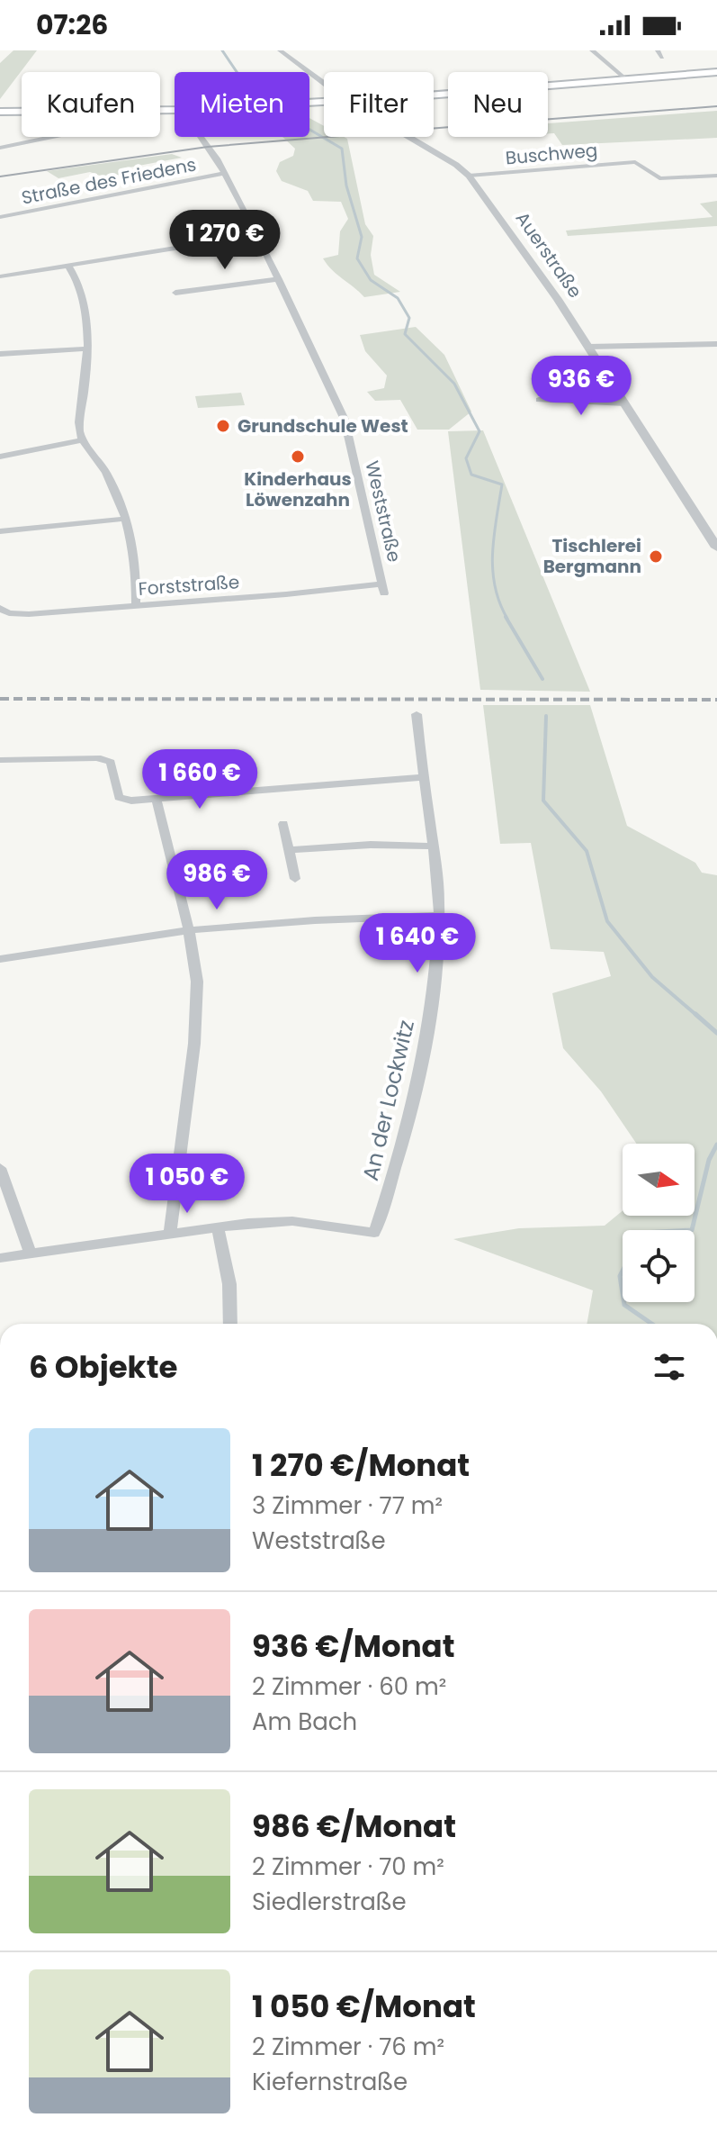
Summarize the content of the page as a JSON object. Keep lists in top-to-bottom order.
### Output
{
  "streets": {
    "street": [
      "Buschweg",
      "Straße des Friedens",
      "Auerstraße",
      "Weststraße",
      "Forststraße",
      "An der Lockwitz"
    ]
  },
  "crossings": [
    ["Buschweg", "Auerstraße"],
    ["Straße des Friedens", "Weststraße"],
    ["Weststraße", "Forststraße"]
  ],
  "places": ["Grundschule West", "Kinderhaus Löwenzahn", "Tischlerei Bergmann"],
  "north": "right",
  "page": {
    "status": "07:26",
    "chip": [
      "Kaufen",
      "Mieten",
      "Filter",
      "Neu"
    ],
    "price": [
      "1 270 €",
      "936 €",
      "1 660 €",
      "986 €",
      "1 640 €",
      "1 050 €"
    ],
    "heading": "6 Objekte",
    "list": [
      {
        "name": "1 270 €/Monat",
        "note": "3 Zimmer · 77 m² · Weststraße"
      },
      {
        "name": "936 €/Monat",
        "note": "2 Zimmer · 60 m² · Am Bach"
      },
      {
        "name": "986 €/Monat",
        "note": "2 Zimmer · 70 m² · Siedlerstraße"
      },
      {
        "name": "1 050 €/Monat",
        "note": "2 Zimmer · 76 m² · Kiefernstraße"
      }
    ]
  }
}
